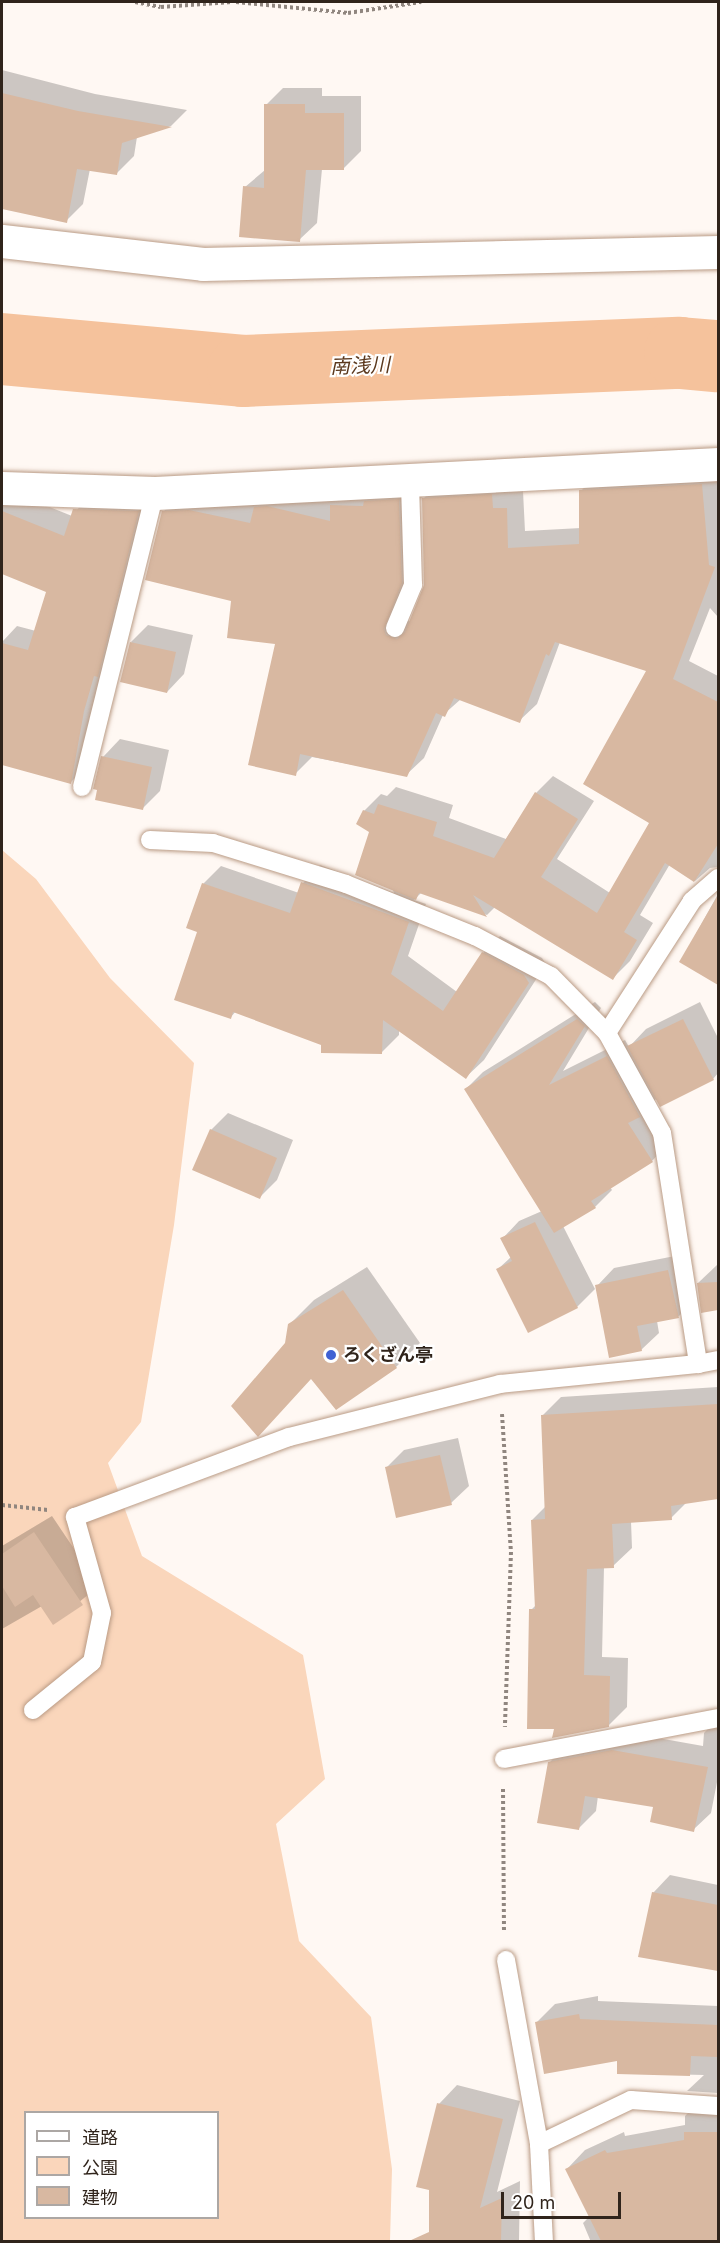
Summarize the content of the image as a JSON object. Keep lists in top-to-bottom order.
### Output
{
  "water": ["南浅川"],
  "places": ["ろくざん亭"],
  "legend": ["道路", "公園", "建物"],
  "scale_bar": "20 m"
}
